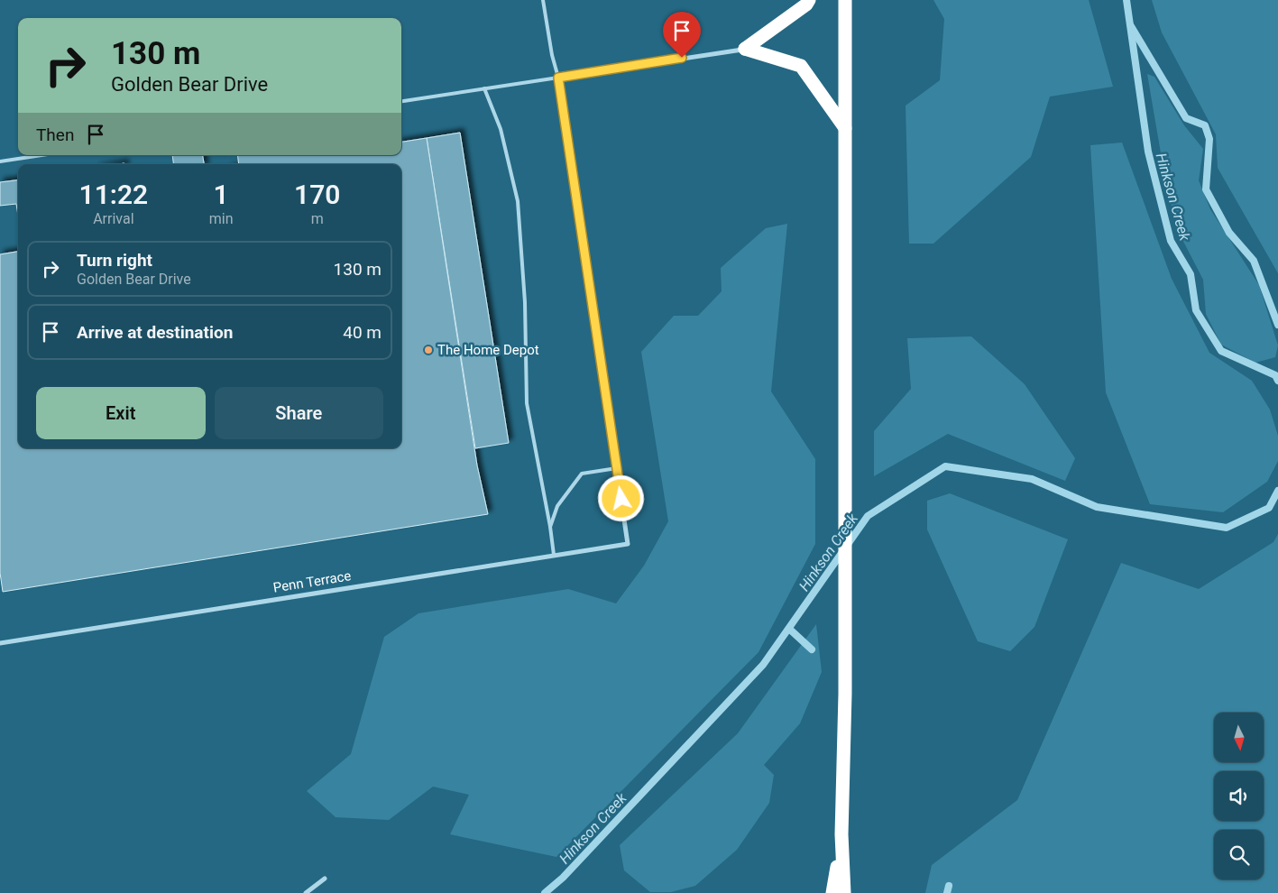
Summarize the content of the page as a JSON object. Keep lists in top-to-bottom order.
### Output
{
  "streets": {
    "street": ["Penn Terrace"]
  },
  "water": ["Hinkson Creek"],
  "places": ["The Home Depot"],
  "north": "bottom",
  "page": {
    "turn": ["130 m", "Golden Bear Drive"],
    "then": "Then",
    "eta": [
      "11:22",
      "Arrival",
      "1",
      "min",
      "170",
      "m"
    ],
    "list": [
      {
        "name": "Turn right",
        "note": "Golden Bear Drive",
        "value": "130 m"
      },
      {
        "name": "Arrive at destination",
        "value": "40 m"
      }
    ],
    "buttons": ["Exit", "Share"]
  }
}
